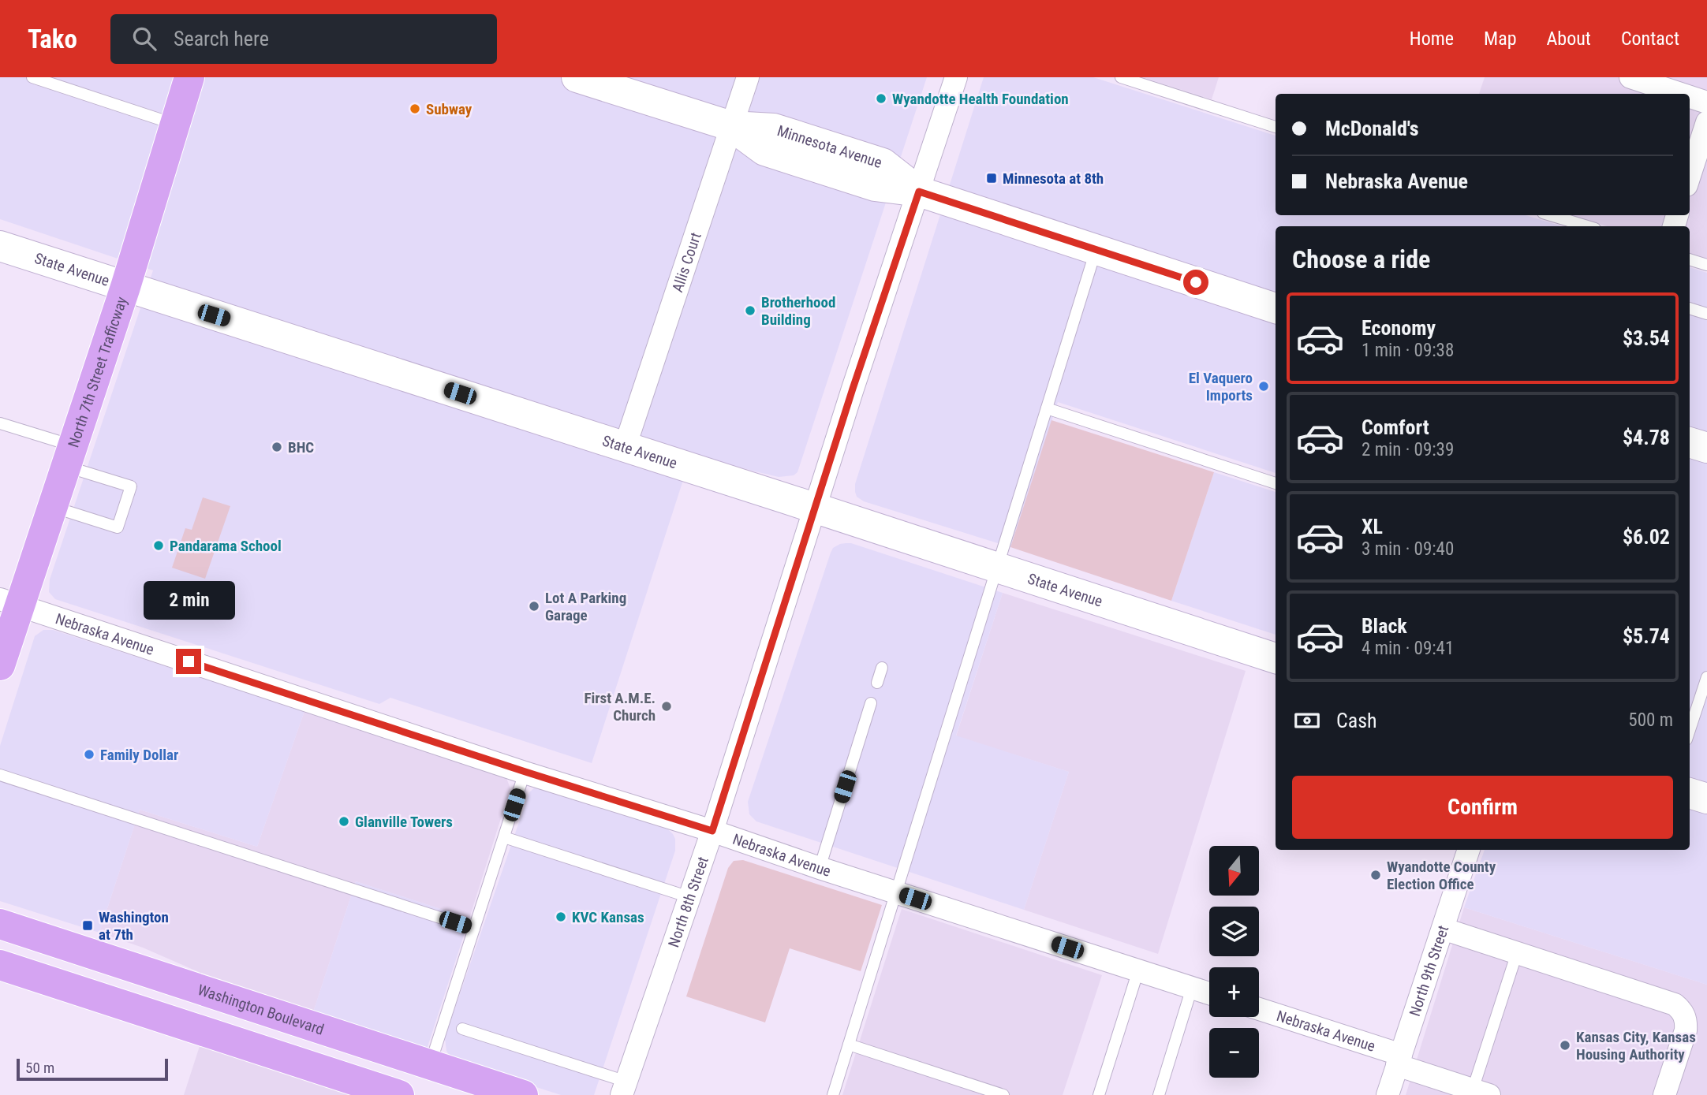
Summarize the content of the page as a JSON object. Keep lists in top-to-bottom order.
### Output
{
  "streets": {
    "main road": [
      "Minnesota Avenue",
      "State Avenue",
      "North 7th Street Trafficway",
      "Washington Boulevard"
    ],
    "street": [
      "Allis Court",
      "Nebraska Avenue",
      "North 8th Street",
      "North 9th Street"
    ]
  },
  "crossings": [
    ["Minnesota Avenue", "Allis Court"],
    ["Minnesota Avenue", "North 8th Street"],
    ["Allis Court", "State Avenue"],
    ["State Avenue", "North 7th Street Trafficway"],
    ["State Avenue", "North 8th Street"],
    ["North 7th Street Trafficway", "Nebraska Avenue"],
    ["Nebraska Avenue", "North 8th Street"],
    ["Nebraska Avenue", "North 9th Street"]
  ],
  "places": {
    "other": [
      "Wyandotte Health Foundation",
      "Subway",
      "Brotherhood Building",
      "El Vaquero Imports",
      "BHC",
      "Pandarama School",
      "Lot A Parking Garage",
      "First A.M.E. Church",
      "Family Dollar",
      "Glanville Towers",
      "Wyandotte County Election Office",
      "KVC Kansas",
      "Kansas City, Kansas Housing Authority"
    ],
    "transit": ["Minnesota at 8th", "Washington at 7th"]
  },
  "scale_bar": "50 m",
  "north": "bottom",
  "page": {
    "header": "Tako",
    "search": "Search here",
    "nav": [
      "Home",
      "Map",
      "About",
      "Contact"
    ],
    "banner": ["McDonald's", "Nebraska Avenue"],
    "heading": "Choose a ride",
    "list": [
      {
        "name": "Economy",
        "note": "1 min · 09:38",
        "value": "$3.54"
      },
      {
        "name": "Comfort",
        "note": "2 min · 09:39",
        "value": "$4.78"
      },
      {
        "name": "XL",
        "note": "3 min · 09:40",
        "value": "$6.02"
      },
      {
        "name": "Black",
        "note": "4 min · 09:41",
        "value": "$5.74"
      }
    ],
    "bubble": "2 min",
    "pay": ["Cash", "500 m"],
    "buttons": "Confirm",
    "map_buttons": ["+", "−"],
    "scale": "50 m"
  }
}
